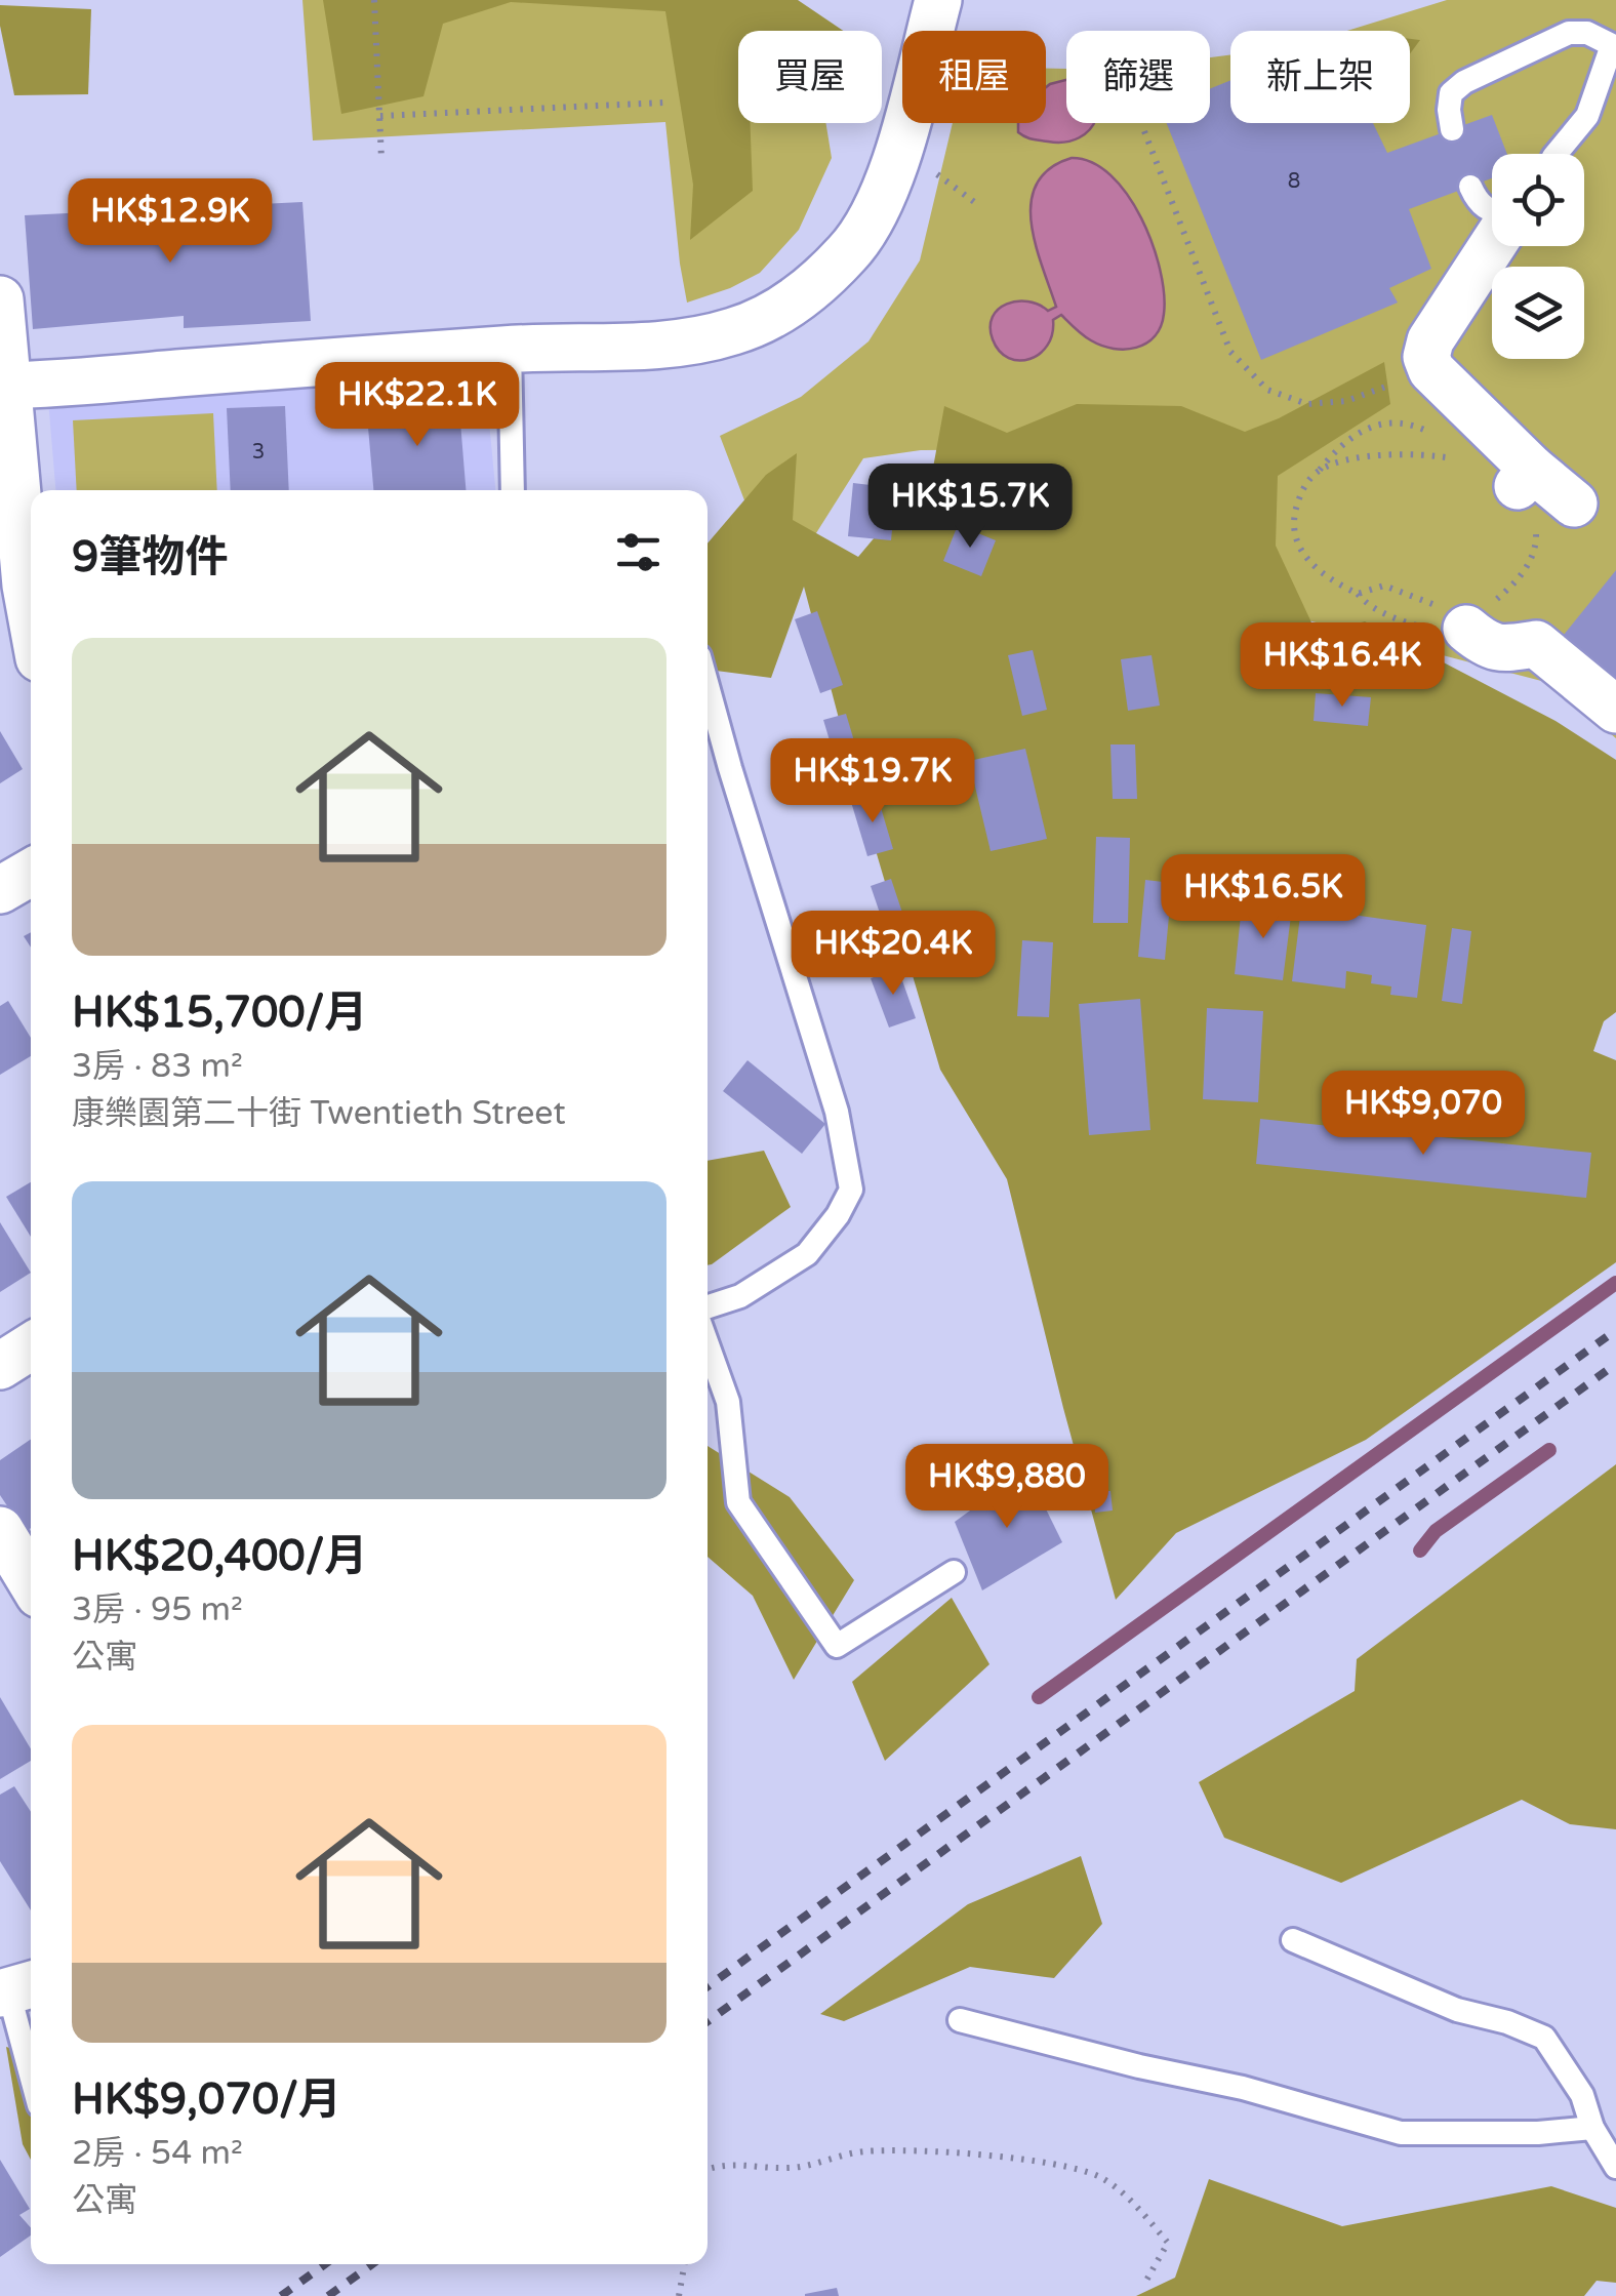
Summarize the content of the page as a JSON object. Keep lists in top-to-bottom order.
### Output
{
  "house_numbers": ["8", "3"],
  "page": {
    "chip": [
      "買屋",
      "租屋",
      "篩選",
      "新上架"
    ],
    "price": [
      "HK$12.9K",
      "HK$22.1K",
      "HK$15.7K",
      "HK$16.4K",
      "HK$19.7K",
      "HK$16.5K",
      "HK$20.4K",
      "HK$9,070",
      "HK$9,880"
    ],
    "heading": "9筆物件",
    "list": [
      {
        "name": "HK$15,700/月",
        "note": "3房 · 83 m² · 康樂園第二十街 Twentieth Street"
      },
      {
        "name": "HK$20,400/月",
        "note": "3房 · 95 m² · 公寓"
      },
      {
        "name": "HK$9,070/月",
        "note": "2房 · 54 m² · 公寓"
      }
    ]
  }
}
